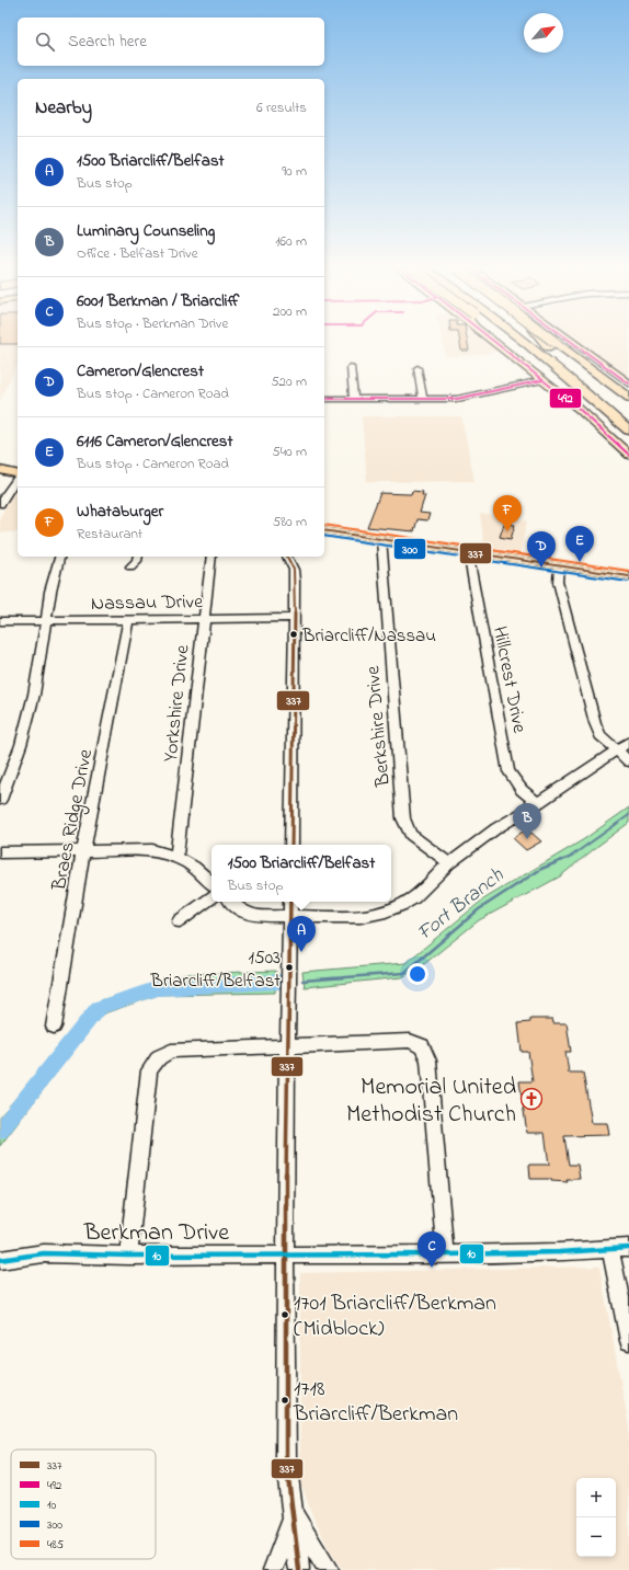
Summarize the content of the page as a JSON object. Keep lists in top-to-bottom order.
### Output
{
  "streets": {
    "street": [
      "Nassau Drive",
      "Hillcrest Drive",
      "Yorkshire Drive",
      "Berkshire Drive",
      "Braes Ridge Drive",
      "Berkman Drive"
    ]
  },
  "crossings": [
    ["Nassau Drive", "Yorkshire Drive"],
    ["Nassau Drive", "Braes Ridge Drive"]
  ],
  "water": ["Fort Branch"],
  "places": {
    "other": [
      "Briarcliff/Nassau",
      "1503 Briarcliff/Belfast",
      "1701 Briarcliff/Berkman (Midblock)",
      "1718 Briarcliff/Berkman"
    ],
    "church": ["Memorial United Methodist Church"]
  },
  "lines": [
    "transit line 492",
    "transit line 485",
    "transit line 337",
    "transit line 300",
    "transit line 10"
  ],
  "legend": [
    "337",
    "492",
    "10",
    "300",
    "485"
  ],
  "north": "top right",
  "page": {
    "search": "Search here",
    "heading": ["Nearby", "6 results"],
    "list": [
      {
        "mark": "A",
        "name": "1500 Briarcliff/Belfast",
        "note": "Bus stop",
        "value": "90 m"
      },
      {
        "mark": "B",
        "name": "Luminary Counseling",
        "note": "Office · Belfast Drive",
        "value": "160 m"
      },
      {
        "mark": "C",
        "name": "6001 Berkman / Briarcliff",
        "note": "Bus stop · Berkman Drive",
        "value": "200 m"
      },
      {
        "mark": "D",
        "name": "Cameron/Glencrest",
        "note": "Bus stop · Cameron Road",
        "value": "520 m"
      },
      {
        "mark": "E",
        "name": "6116 Cameron/Glencrest",
        "note": "Bus stop · Cameron Road",
        "value": "540 m"
      },
      {
        "mark": "F",
        "name": "Whataburger",
        "note": "Restaurant",
        "value": "580 m"
      }
    ],
    "pins": [
      "F",
      "E",
      "D",
      "B",
      "A",
      "C"
    ],
    "popup": ["1500 Briarcliff/Belfast", "Bus stop"],
    "map_buttons": ["+", "−"]
  }
}
